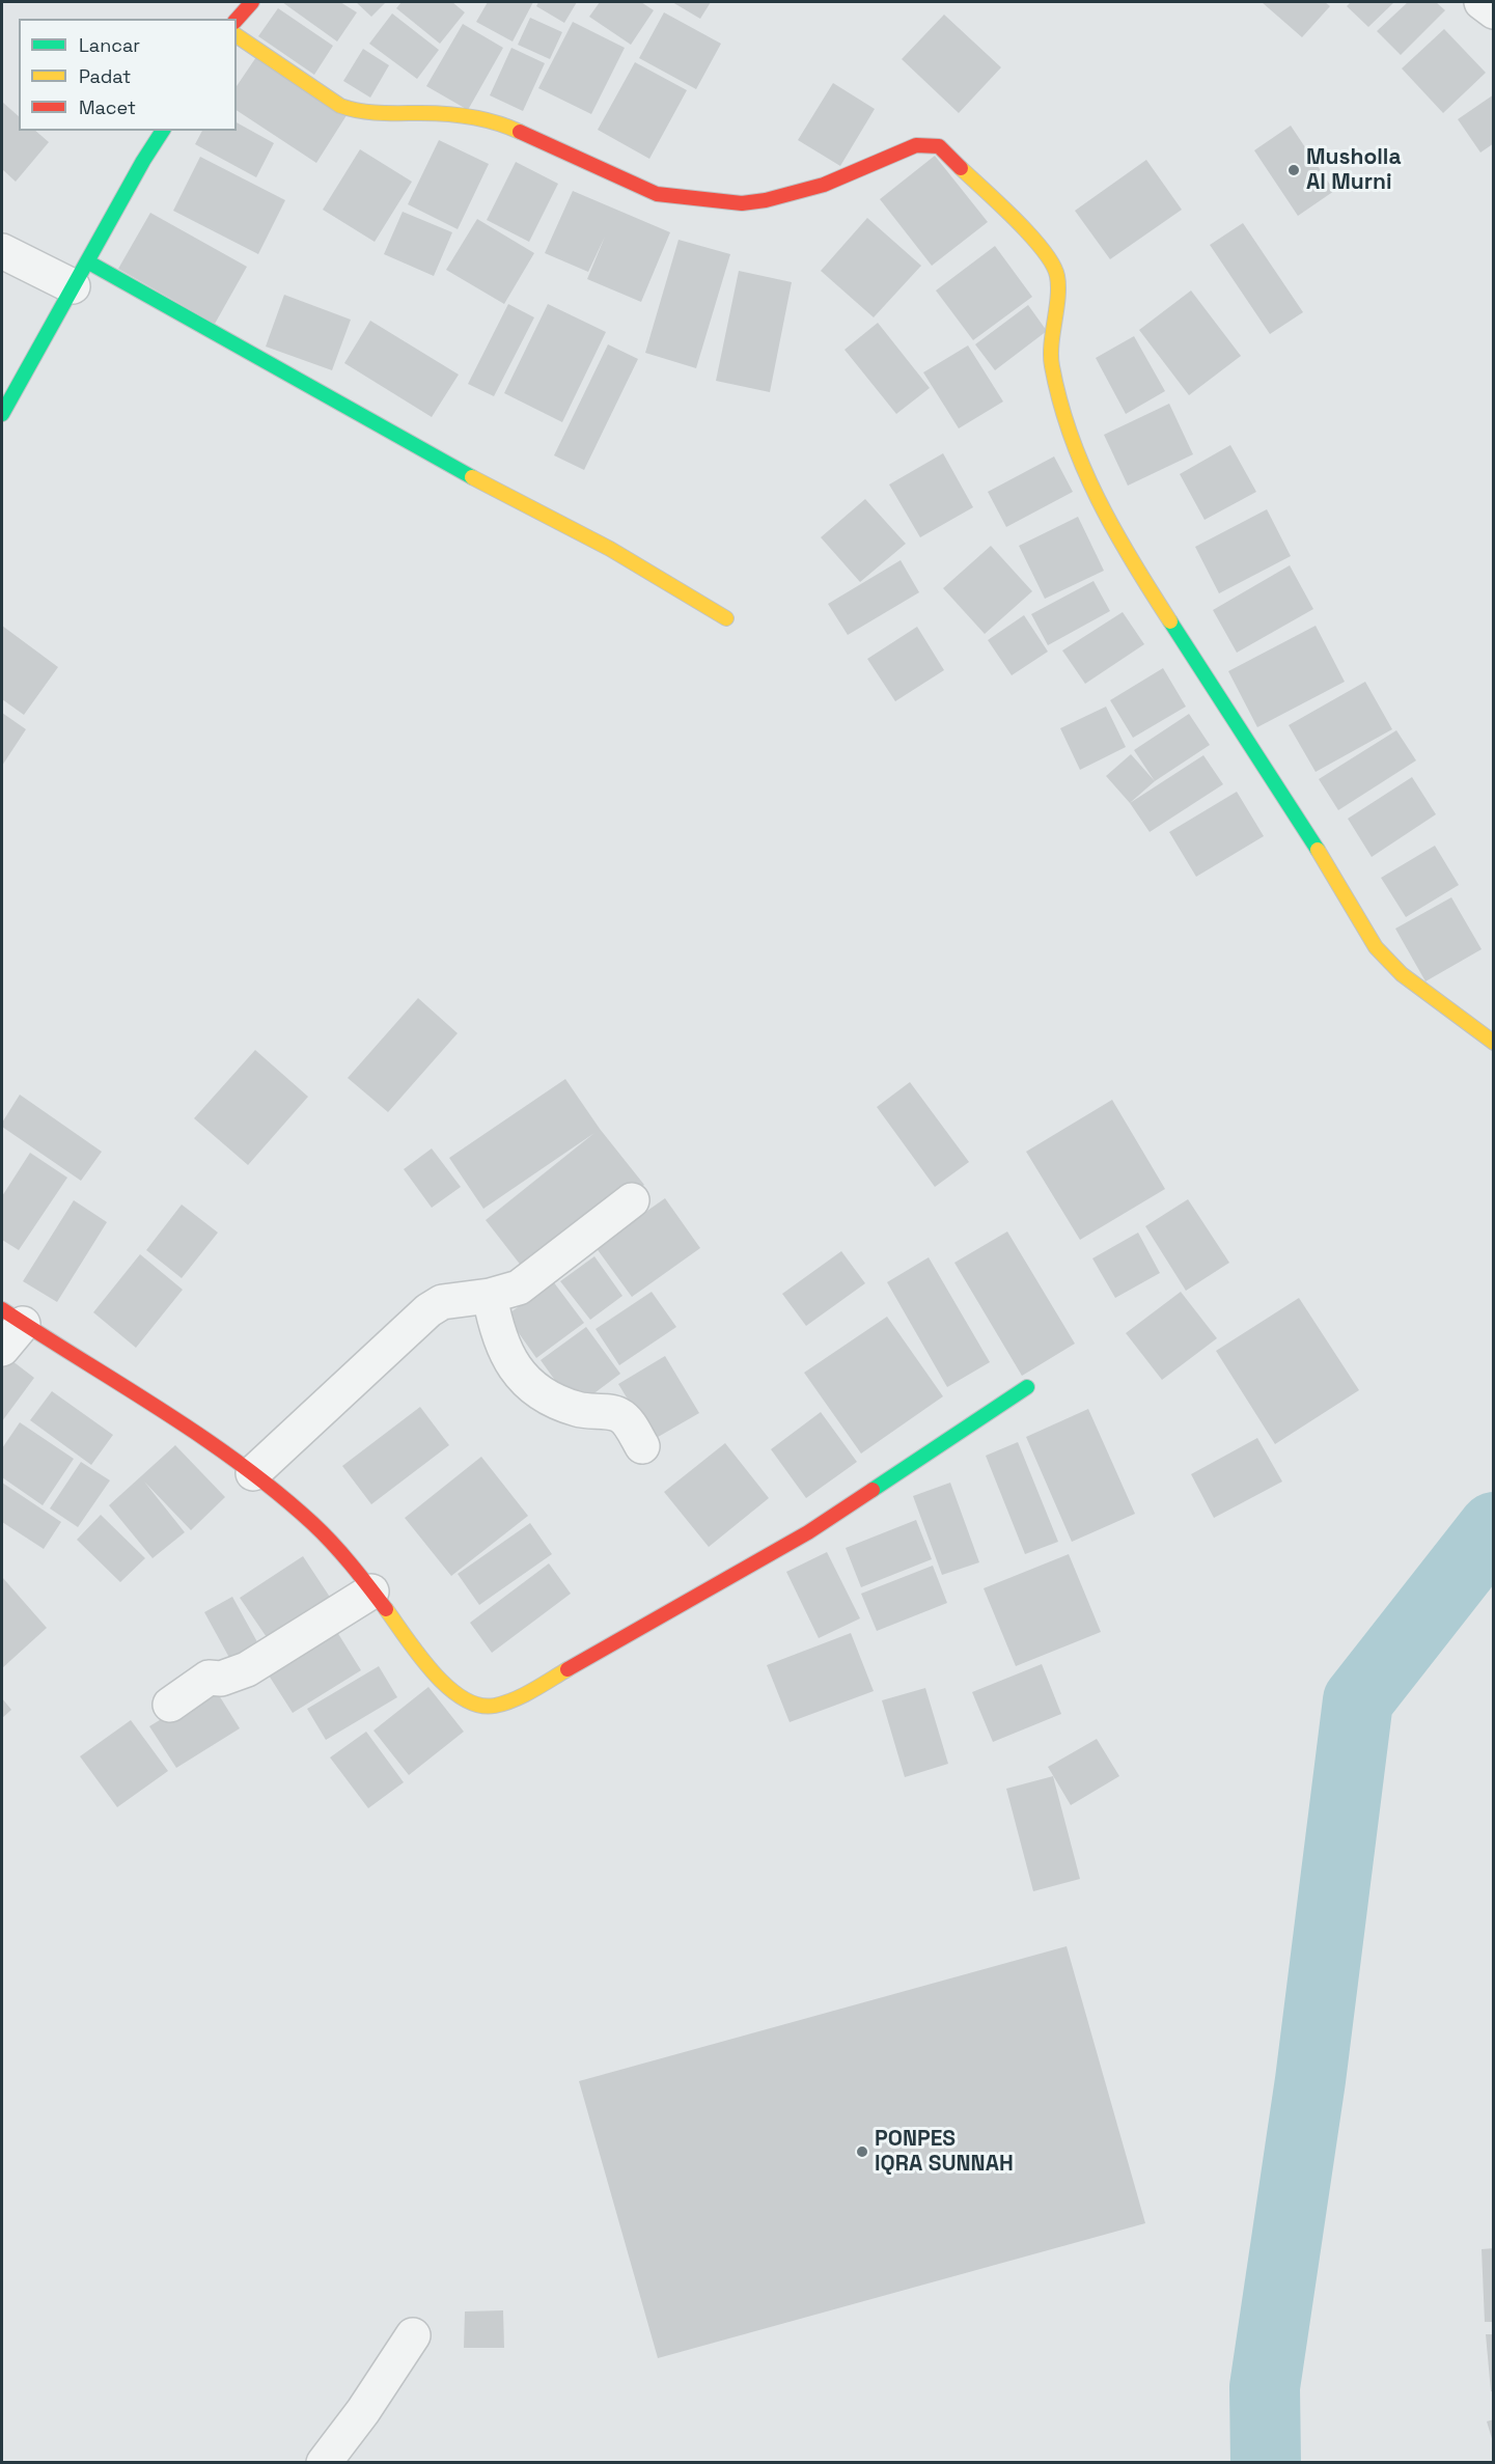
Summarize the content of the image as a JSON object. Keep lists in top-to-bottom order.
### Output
{
  "places": ["Musholla Al Murni", "PONPES IQRA SUNNAH"],
  "legend": ["Lancar", "Padat", "Macet"]
}
